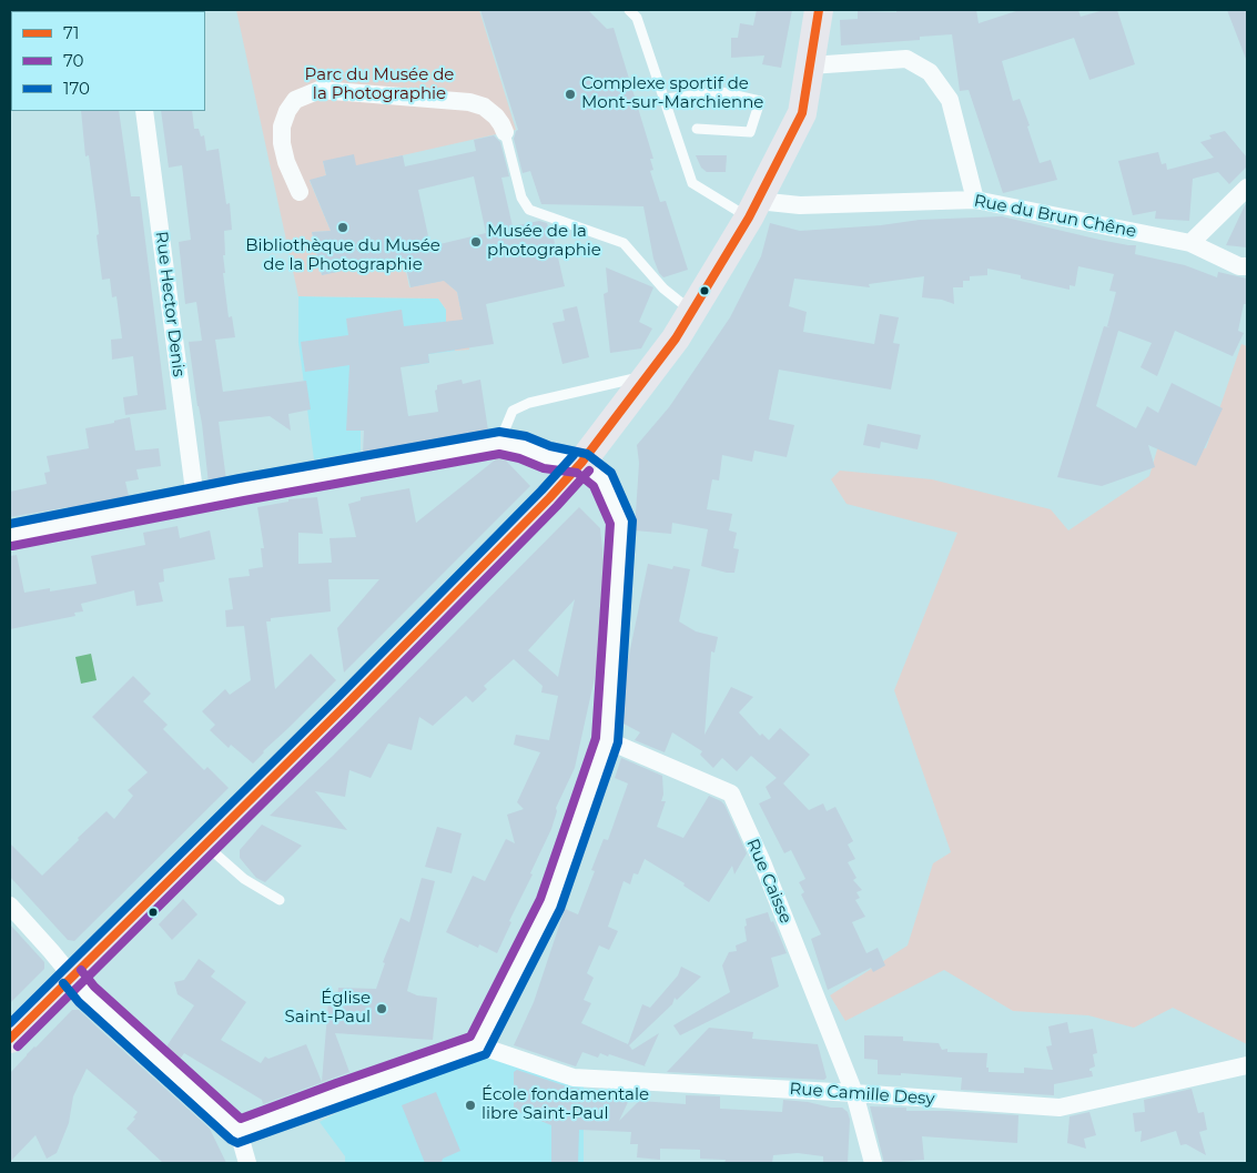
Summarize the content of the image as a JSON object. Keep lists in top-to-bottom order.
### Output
{
  "streets": {
    "street": [
      "Rue du Brun Chêne",
      "Rue Hector Denis",
      "Rue Caisse",
      "Rue Camille Desy"
    ]
  },
  "crossings": [
    ["Rue Caisse", "Rue Camille Desy"]
  ],
  "parks": ["Parc du Musée de la Photographie"],
  "places": [
    "Complexe sportif de Mont-sur-Marchienne",
    "Bibliothèque du Musée de la Photographie",
    "Musée de la photographie",
    "Église Saint-Paul",
    "École fondamentale libre Saint-Paul"
  ],
  "lines": ["transit line 71", "transit line 170", "transit line 70"],
  "legend": ["71", "70", "170"]
}
